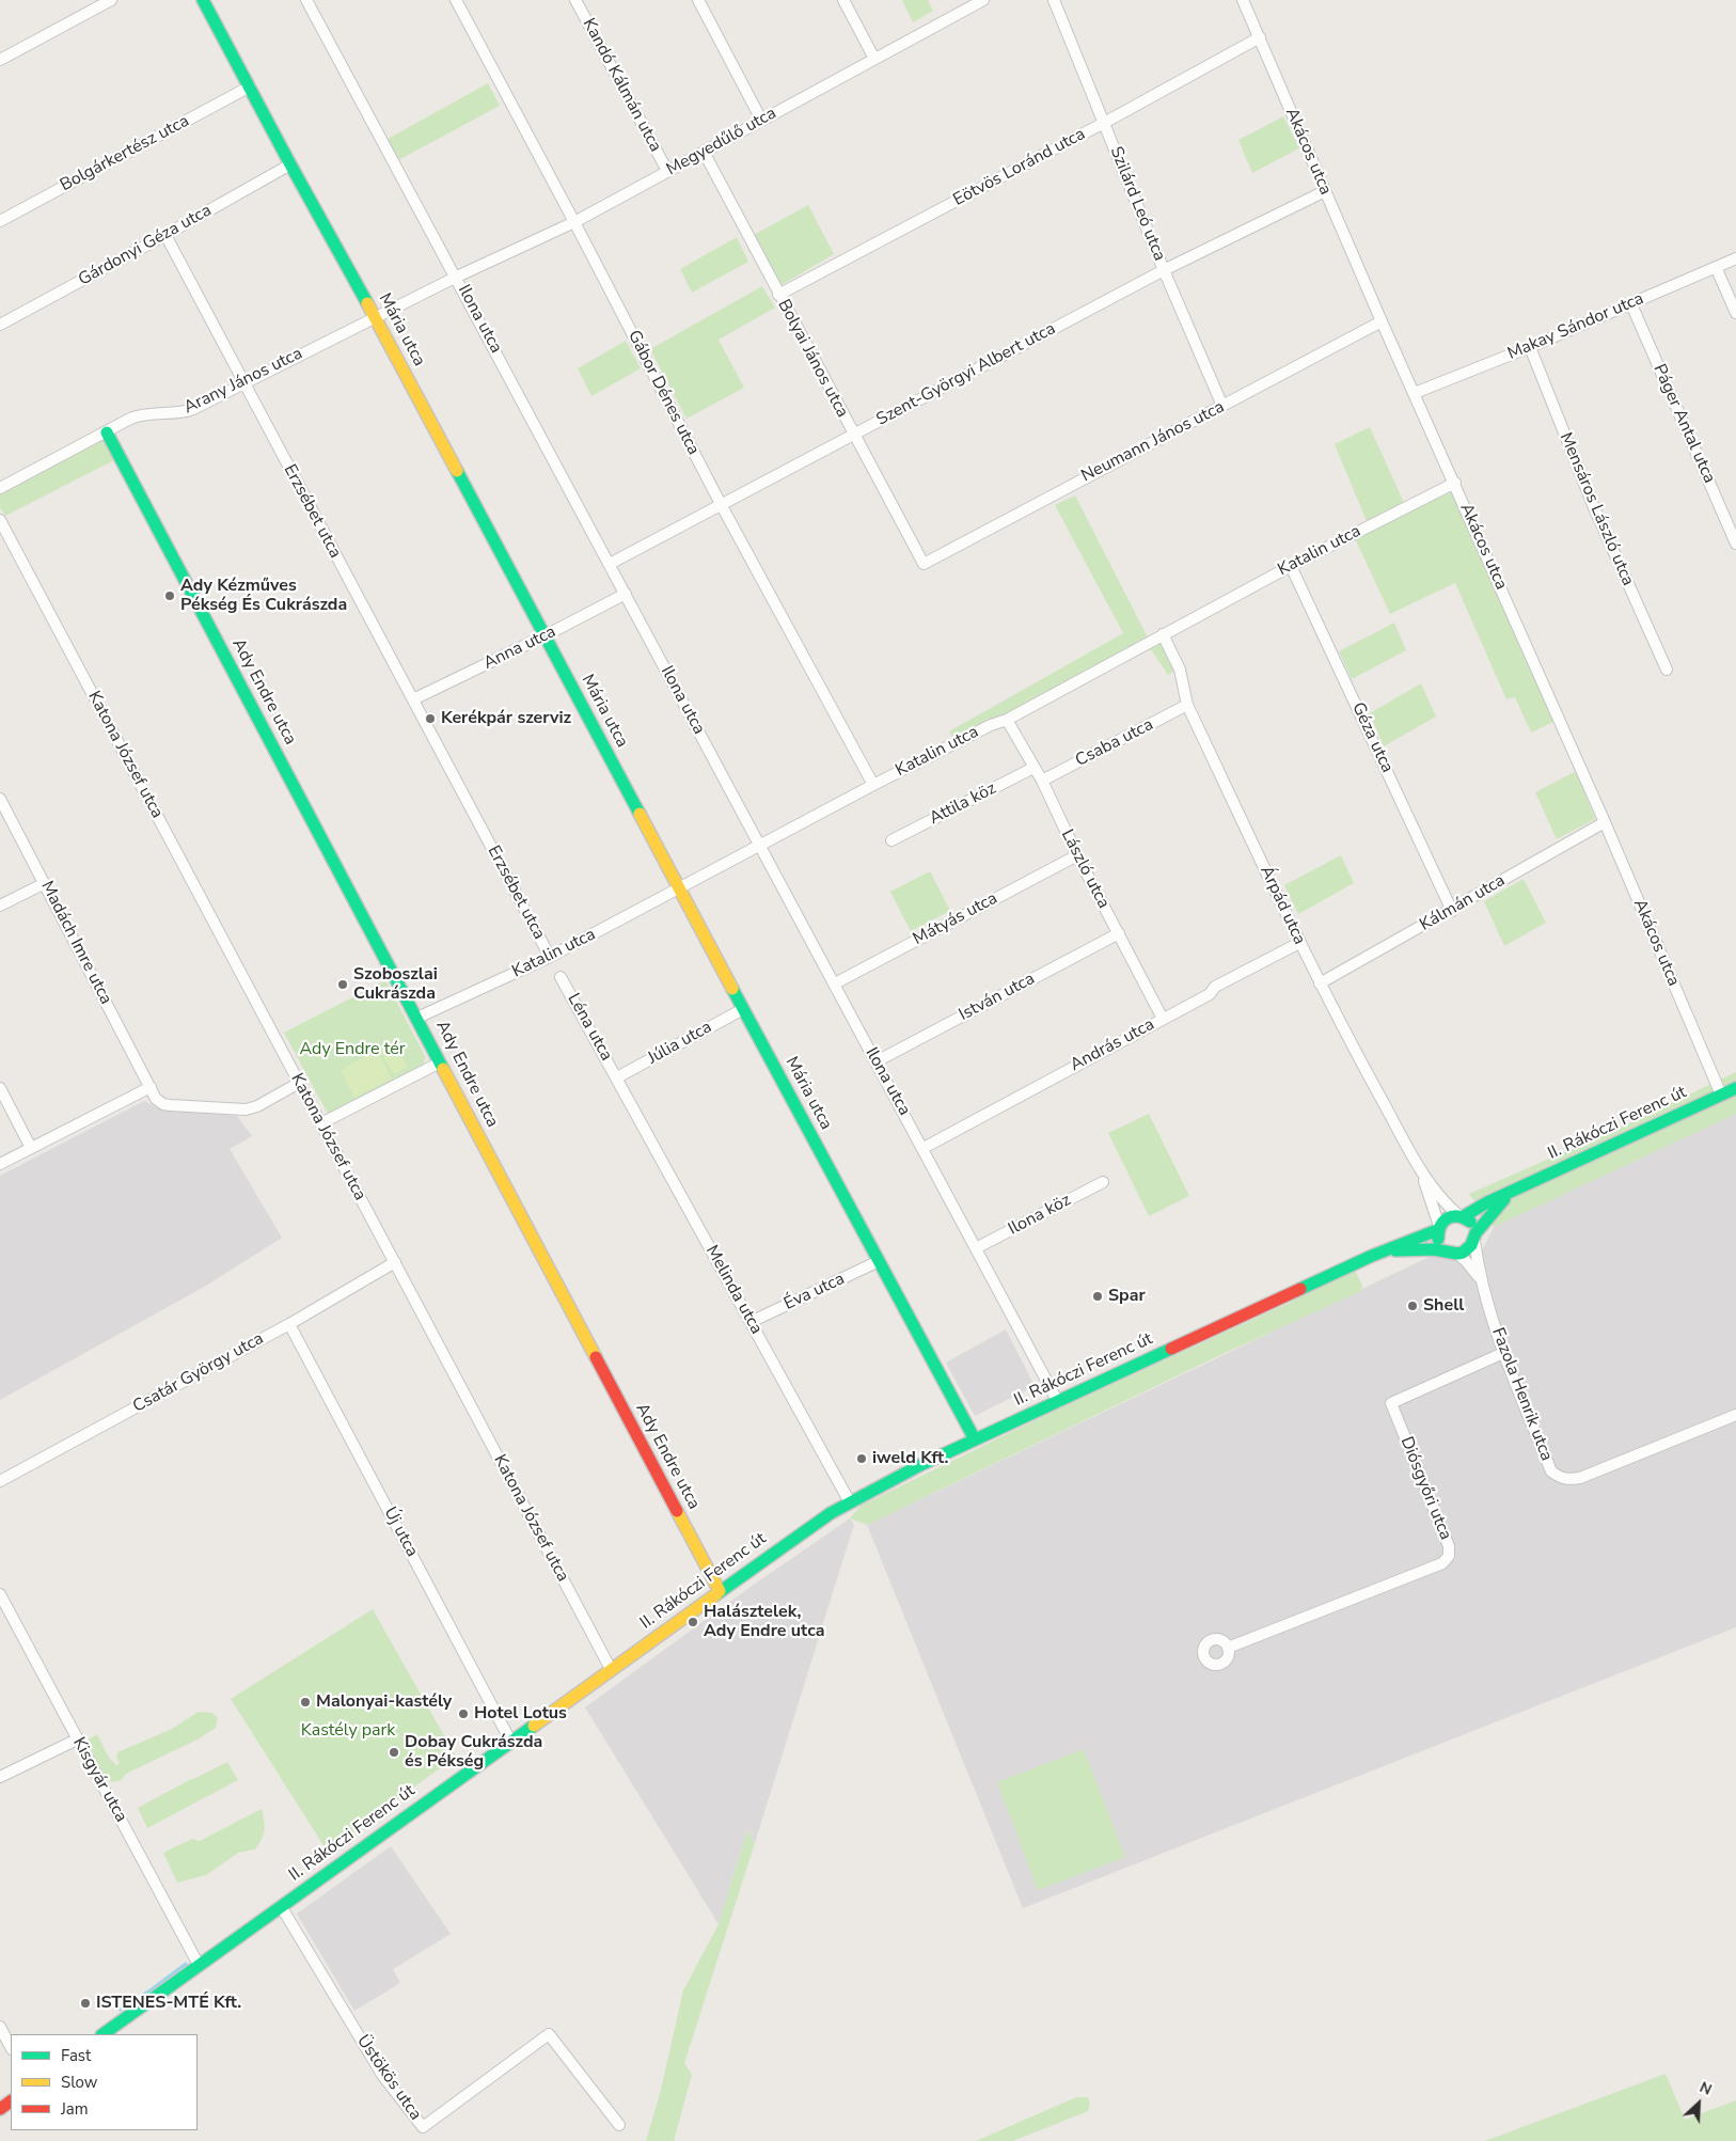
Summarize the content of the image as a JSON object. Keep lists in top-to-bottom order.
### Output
{
  "streets": {
    "street": [
      "Kandó Kálmán utca",
      "Megyedűlő utca",
      "Akácos utca",
      "Bolgárkertész utca",
      "Eötvös Loránd utca",
      "Szilárd Leó utca",
      "Gárdonyi Géza utca",
      "Ilona utca",
      "Makay Sándor utca",
      "Mária utca",
      "Bolyai János utca",
      "Szent-Györgyi Albert utca",
      "Arany János utca",
      "Gábor Dénes utca",
      "Páger Antal utca",
      "Neumann János utca",
      "Mensáros László utca",
      "Erzsébet utca",
      "Katalin utca",
      "Anna utca",
      "Ady Endre utca",
      "Géza utca",
      "Csaba utca",
      "Katona József utca",
      "Attila köz",
      "László utca",
      "Kálmán utca",
      "Árpád utca",
      "Mátyás utca",
      "Madách Imre utca",
      "István utca",
      "Léna utca",
      "Júlia utca",
      "András utca",
      "II. Rákóczi Ferenc út",
      "Ilona köz",
      "Melinda utca",
      "Éva utca",
      "Csatár György utca",
      "Fazola Henrik utca",
      "Diósgyőri utca",
      "Új utca",
      "Kisgyár utca",
      "Üstökös utca"
    ]
  },
  "crossings": [
    ["Kandó Kálmán utca", "Megyedűlő utca"],
    ["Megyedűlő utca", "Ilona utca"],
    ["Megyedűlő utca", "Bolyai János utca"],
    ["Megyedűlő utca", "Arany János utca"],
    ["Megyedűlő utca", "Gábor Dénes utca"],
    ["Akácos utca", "Eötvös Loránd utca"],
    ["Akácos utca", "Makay Sándor utca"],
    ["Akácos utca", "Szent-Györgyi Albert utca"],
    ["Akácos utca", "Neumann János utca"],
    ["Akácos utca", "Katalin utca"],
    ["Akácos utca", "Kálmán utca"],
    ["Akácos utca", "II. Rákóczi Ferenc út"],
    ["Bolgárkertész utca", "Mária utca"],
    ["Eötvös Loránd utca", "Szilárd Leó utca"],
    ["Eötvös Loránd utca", "Bolyai János utca"],
    ["Szilárd Leó utca", "Szent-Györgyi Albert utca"],
    ["Szilárd Leó utca", "Neumann János utca"],
    ["Gárdonyi Géza utca", "Mária utca"],
    ["Gárdonyi Géza utca", "Erzsébet utca"],
    ["Ilona utca", "Szent-Györgyi Albert utca"],
    ["Ilona utca", "Arany János utca"],
    ["Ilona utca", "Katalin utca"],
    ["Ilona utca", "Anna utca"],
    ["Ilona utca", "Mátyás utca"],
    ["Ilona utca", "István utca"],
    ["Ilona utca", "András utca"],
    ["Ilona utca", "II. Rákóczi Ferenc út"],
    ["Ilona utca", "Ilona köz"],
    ["Makay Sándor utca", "Páger Antal utca"],
    ["Makay Sándor utca", "Mensáros László utca"],
    ["Mária utca", "Arany János utca"],
    ["Mária utca", "Katalin utca"],
    ["Mária utca", "Anna utca"],
    ["Mária utca", "Júlia utca"],
    ["Mária utca", "II. Rákóczi Ferenc út"],
    ["Mária utca", "Éva utca"],
    ["Bolyai János utca", "Szent-Györgyi Albert utca"],
    ["Bolyai János utca", "Neumann János utca"],
    ["Szent-Györgyi Albert utca", "Gábor Dénes utca"],
    ["Arany János utca", "Erzsébet utca"],
    ["Arany János utca", "Ady Endre utca"],
    ["Gábor Dénes utca", "Katalin utca"],
    ["Erzsébet utca", "Katalin utca"],
    ["Erzsébet utca", "Anna utca"],
    ["Katalin utca", "Ady Endre utca"],
    ["Katalin utca", "Géza utca"],
    ["Katalin utca", "László utca"],
    ["Katalin utca", "Árpád utca"],
    ["Ady Endre utca", "II. Rákóczi Ferenc út"],
    ["Géza utca", "Kálmán utca"],
    ["Csaba utca", "László utca"],
    ["Csaba utca", "Árpád utca"],
    ["Katona József utca", "Madách Imre utca"],
    ["Katona József utca", "II. Rákóczi Ferenc út"],
    ["Katona József utca", "Csatár György utca"],
    ["Attila köz", "László utca"],
    ["László utca", "Mátyás utca"],
    ["László utca", "István utca"],
    ["László utca", "András utca"],
    ["Kálmán utca", "Árpád utca"],
    ["Árpád utca", "András utca"],
    ["Árpád utca", "II. Rákóczi Ferenc út"],
    ["Léna utca", "Júlia utca"],
    ["Léna utca", "Melinda utca"],
    ["Júlia utca", "Melinda utca"],
    ["II. Rákóczi Ferenc út", "Melinda utca"],
    ["II. Rákóczi Ferenc út", "Új utca"],
    ["II. Rákóczi Ferenc út", "Kisgyár utca"],
    ["II. Rákóczi Ferenc út", "Üstökös utca"],
    ["Melinda utca", "Éva utca"],
    ["Csatár György utca", "Új utca"],
    ["Fazola Henrik utca", "Diósgyőri utca"]
  ],
  "parks": ["Ady Endre tér", "Kastély park"],
  "places": [
    "Ady Kézműves Pékség És Cukrászda",
    "Kerékpár szerviz",
    "Szoboszlai Cukrászda",
    "Spar",
    "Shell",
    "iweld Kft.",
    "Halásztelek, Ady Endre utca",
    "Malonyai-kastély",
    "Hotel Lotus",
    "Dobay Cukrászda és Pékség",
    "ISTENES-MTÉ Kft."
  ],
  "legend": ["Fast", "Slow", "Jam"],
  "north": "top right"
}
